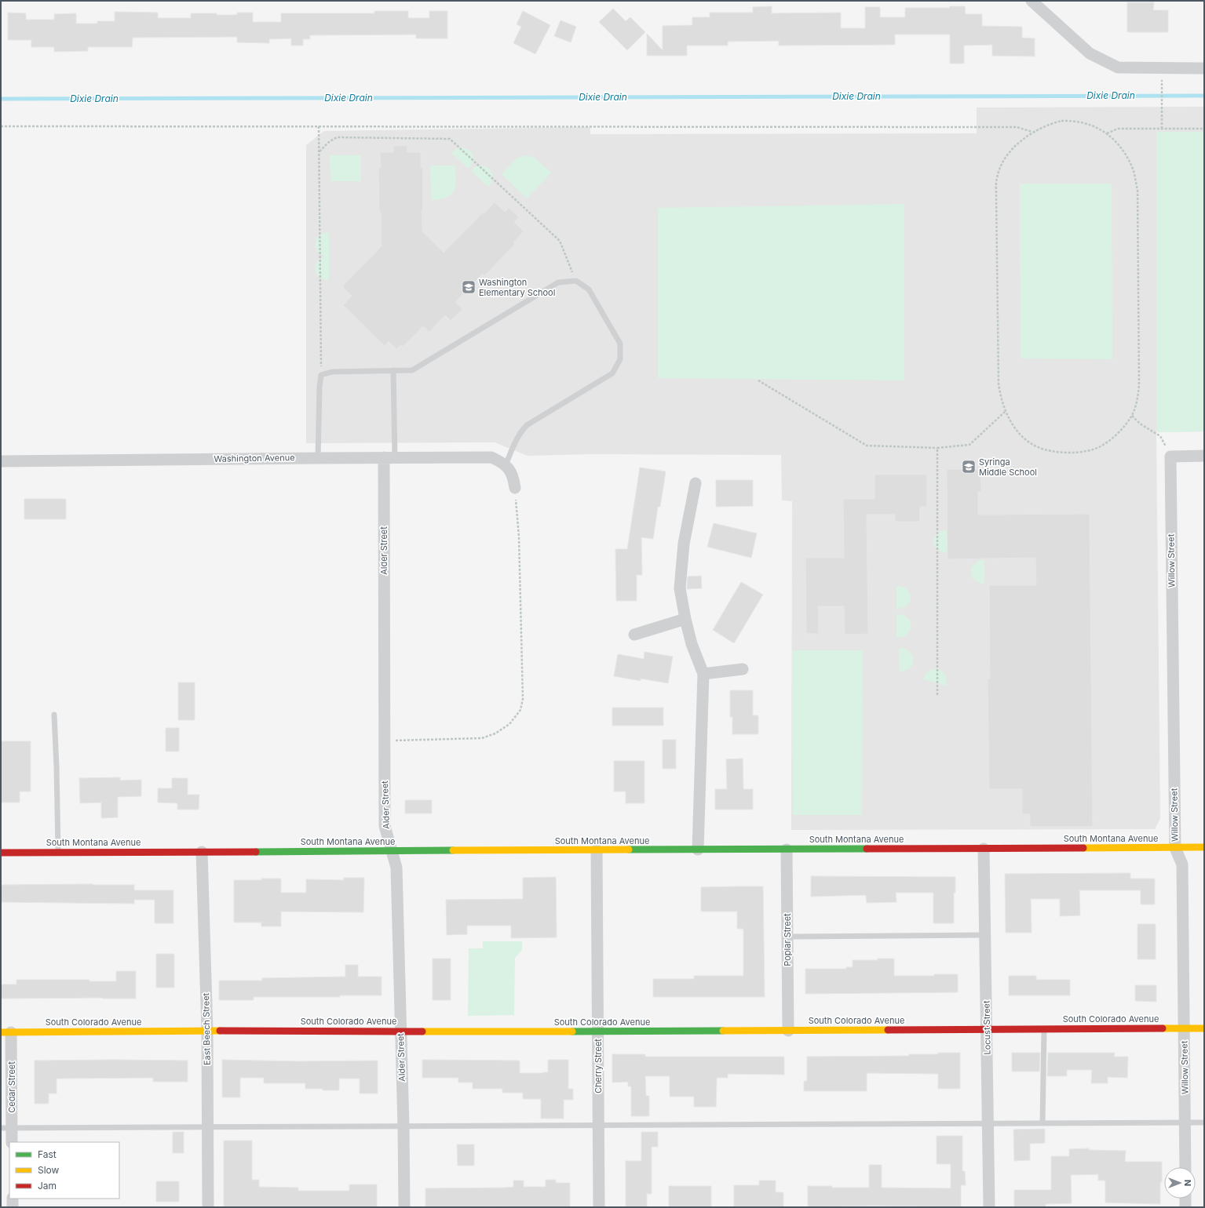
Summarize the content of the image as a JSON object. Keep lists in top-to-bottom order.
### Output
{
  "streets": {
    "street": [
      "Washington Avenue",
      "Alder Street",
      "Willow Street",
      "South Montana Avenue",
      "Poplar Street",
      "South Colorado Avenue",
      "Locust Street",
      "East Beech Street",
      "Cherry Street",
      "Cedar Street"
    ]
  },
  "crossings": [
    ["Washington Avenue", "Alder Street"],
    ["Alder Street", "South Montana Avenue"],
    ["Alder Street", "South Colorado Avenue"],
    ["Willow Street", "South Montana Avenue"],
    ["Willow Street", "South Colorado Avenue"],
    ["South Montana Avenue", "Poplar Street"],
    ["South Montana Avenue", "Locust Street"],
    ["South Montana Avenue", "East Beech Street"],
    ["South Montana Avenue", "Cherry Street"],
    ["Poplar Street", "South Colorado Avenue"],
    ["South Colorado Avenue", "Locust Street"],
    ["South Colorado Avenue", "East Beech Street"],
    ["South Colorado Avenue", "Cherry Street"],
    ["South Colorado Avenue", "Cedar Street"]
  ],
  "water": ["Dixie Drain"],
  "places": {
    "school or university": ["Washington Elementary School", "Syringa Middle School"]
  },
  "legend": ["Fast", "Slow", "Jam"],
  "north": "right"
}
